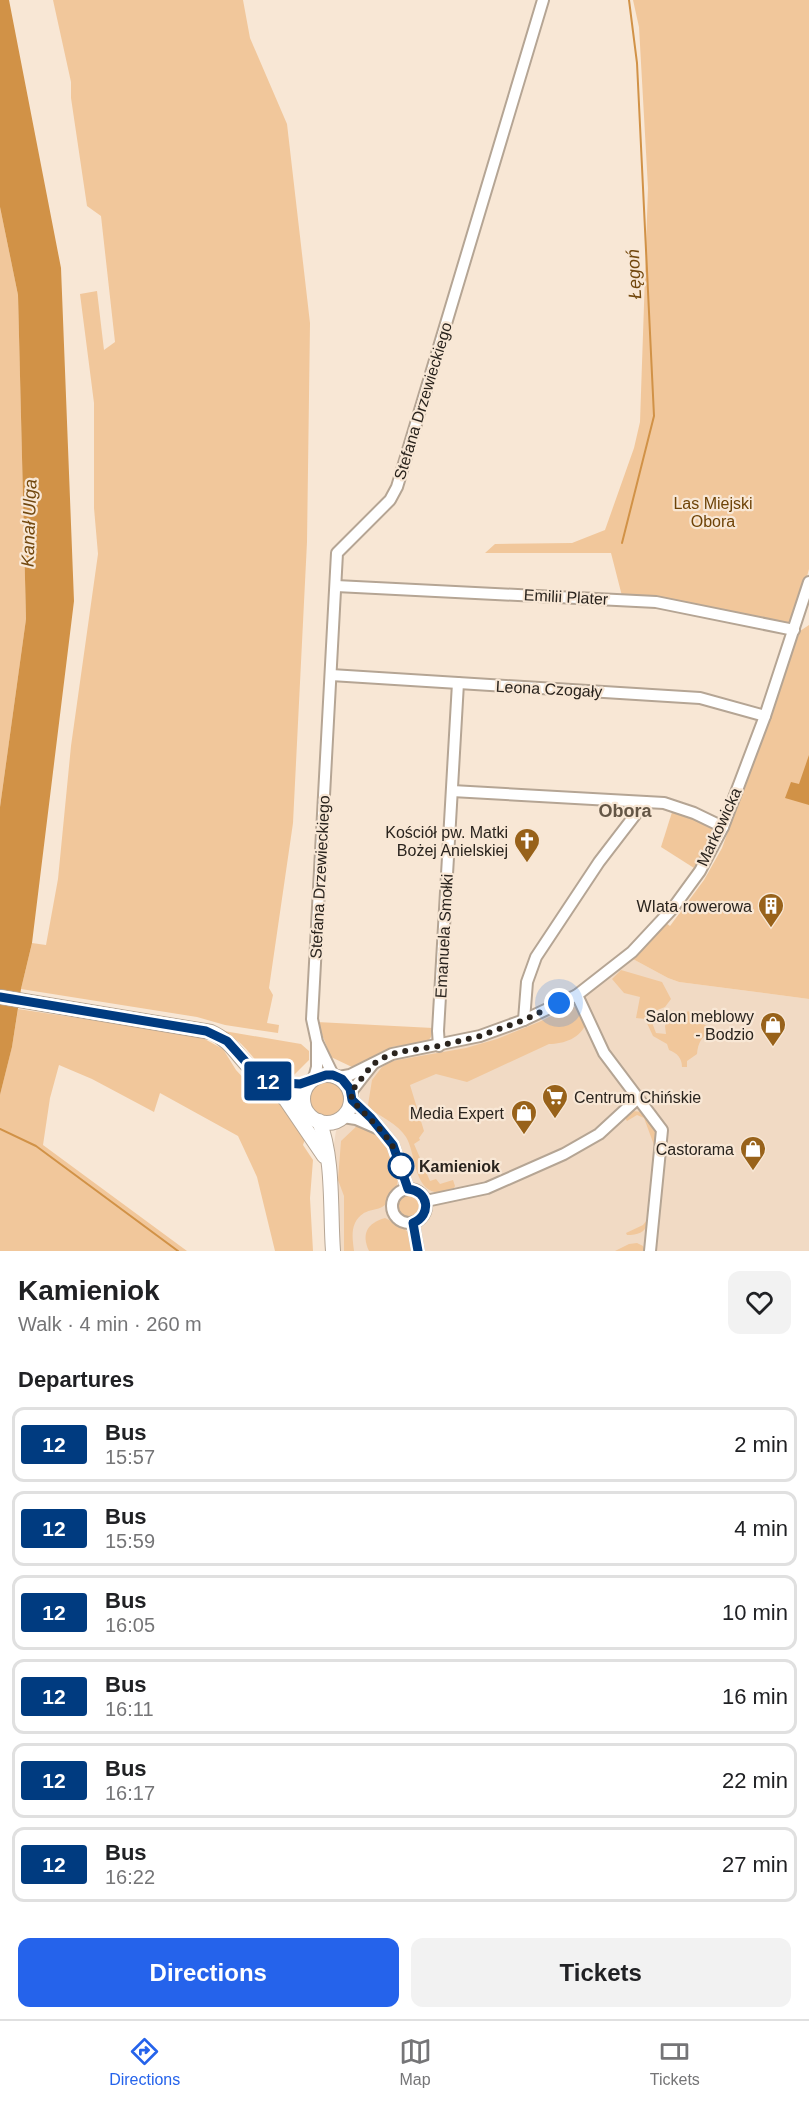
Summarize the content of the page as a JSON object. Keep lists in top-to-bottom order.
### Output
{
  "streets": {
    "street": [
      "Stefana Drzewieckiego",
      "Emilii Plater",
      "Leona Czogały",
      "Markowicka",
      "Emanuela Smołki"
    ]
  },
  "crossings": [
    ["Stefana Drzewieckiego", "Emilii Plater"],
    ["Stefana Drzewieckiego", "Leona Czogały"],
    ["Stefana Drzewieckiego", "Markowicka"],
    ["Emilii Plater", "Markowicka"],
    ["Leona Czogały", "Markowicka"],
    ["Leona Czogały", "Emanuela Smołki"],
    ["Markowicka", "Emanuela Smołki"]
  ],
  "districts": ["Obora"],
  "water": ["Łęgoń", "Kanał Ulga"],
  "parks": ["Las Miejski Obora"],
  "places": {
    "church": ["Kościół pw. Matki Bożej Anielskiej"],
    "building": ["WIata rowerowa"],
    "shop": ["Salon meblowy - Bodzio", "Media Expert", "Castorama"],
    "supermarket": ["Centrum Chińskie"],
    "other": ["Kamieniok"]
  },
  "lines": ["bus line 12"],
  "page": {
    "on_map": "12",
    "heading": [
      ["Kamieniok", "Walk · 4 min · 260 m"],
      "Departures"
    ],
    "list": [
      {
        "mark": "12",
        "name": "Bus",
        "note": "15:57",
        "value": "2 min"
      },
      {
        "mark": "12",
        "name": "Bus",
        "note": "15:59",
        "value": "4 min"
      },
      {
        "mark": "12",
        "name": "Bus",
        "note": "16:05",
        "value": "10 min"
      },
      {
        "mark": "12",
        "name": "Bus",
        "note": "16:11",
        "value": "16 min"
      },
      {
        "mark": "12",
        "name": "Bus",
        "note": "16:17",
        "value": "22 min"
      },
      {
        "mark": "12",
        "name": "Bus",
        "note": "16:22",
        "value": "27 min"
      }
    ],
    "buttons": ["Directions", "Tickets"],
    "tabs": ["Directions", "Map", "Tickets"]
  }
}
